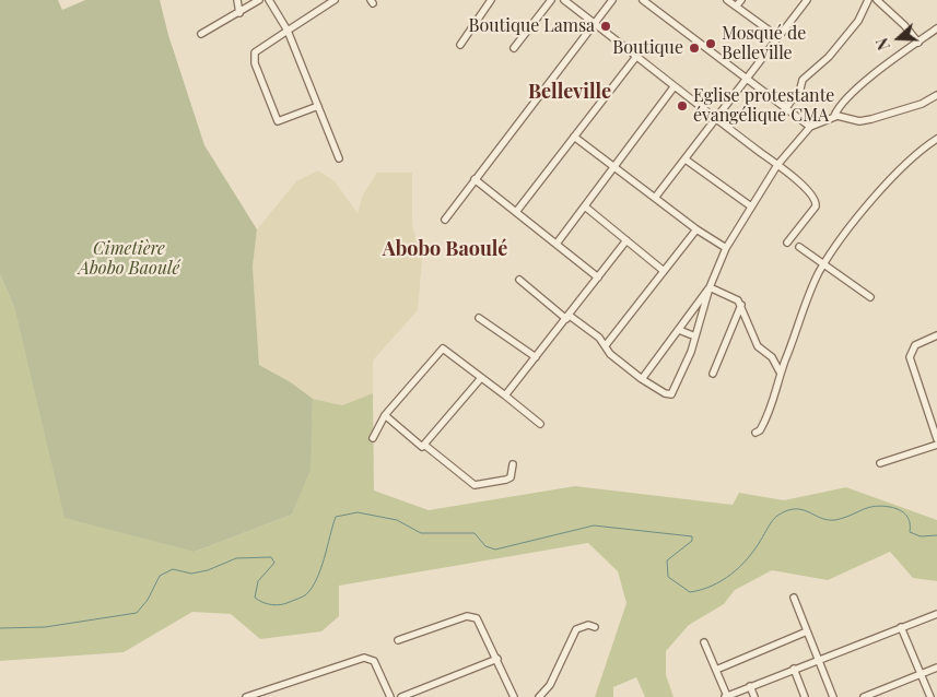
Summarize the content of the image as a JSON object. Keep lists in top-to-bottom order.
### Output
{
  "districts": ["Belleville", "Abobo Baoulé"],
  "parks": ["Cimetière Abobo Baoulé"],
  "places": [
    "Boutique Lamsa",
    "Mosqué de Belleville",
    "Boutique",
    "Eglise protestante évangélique CMA"
  ],
  "north": "left"
}
